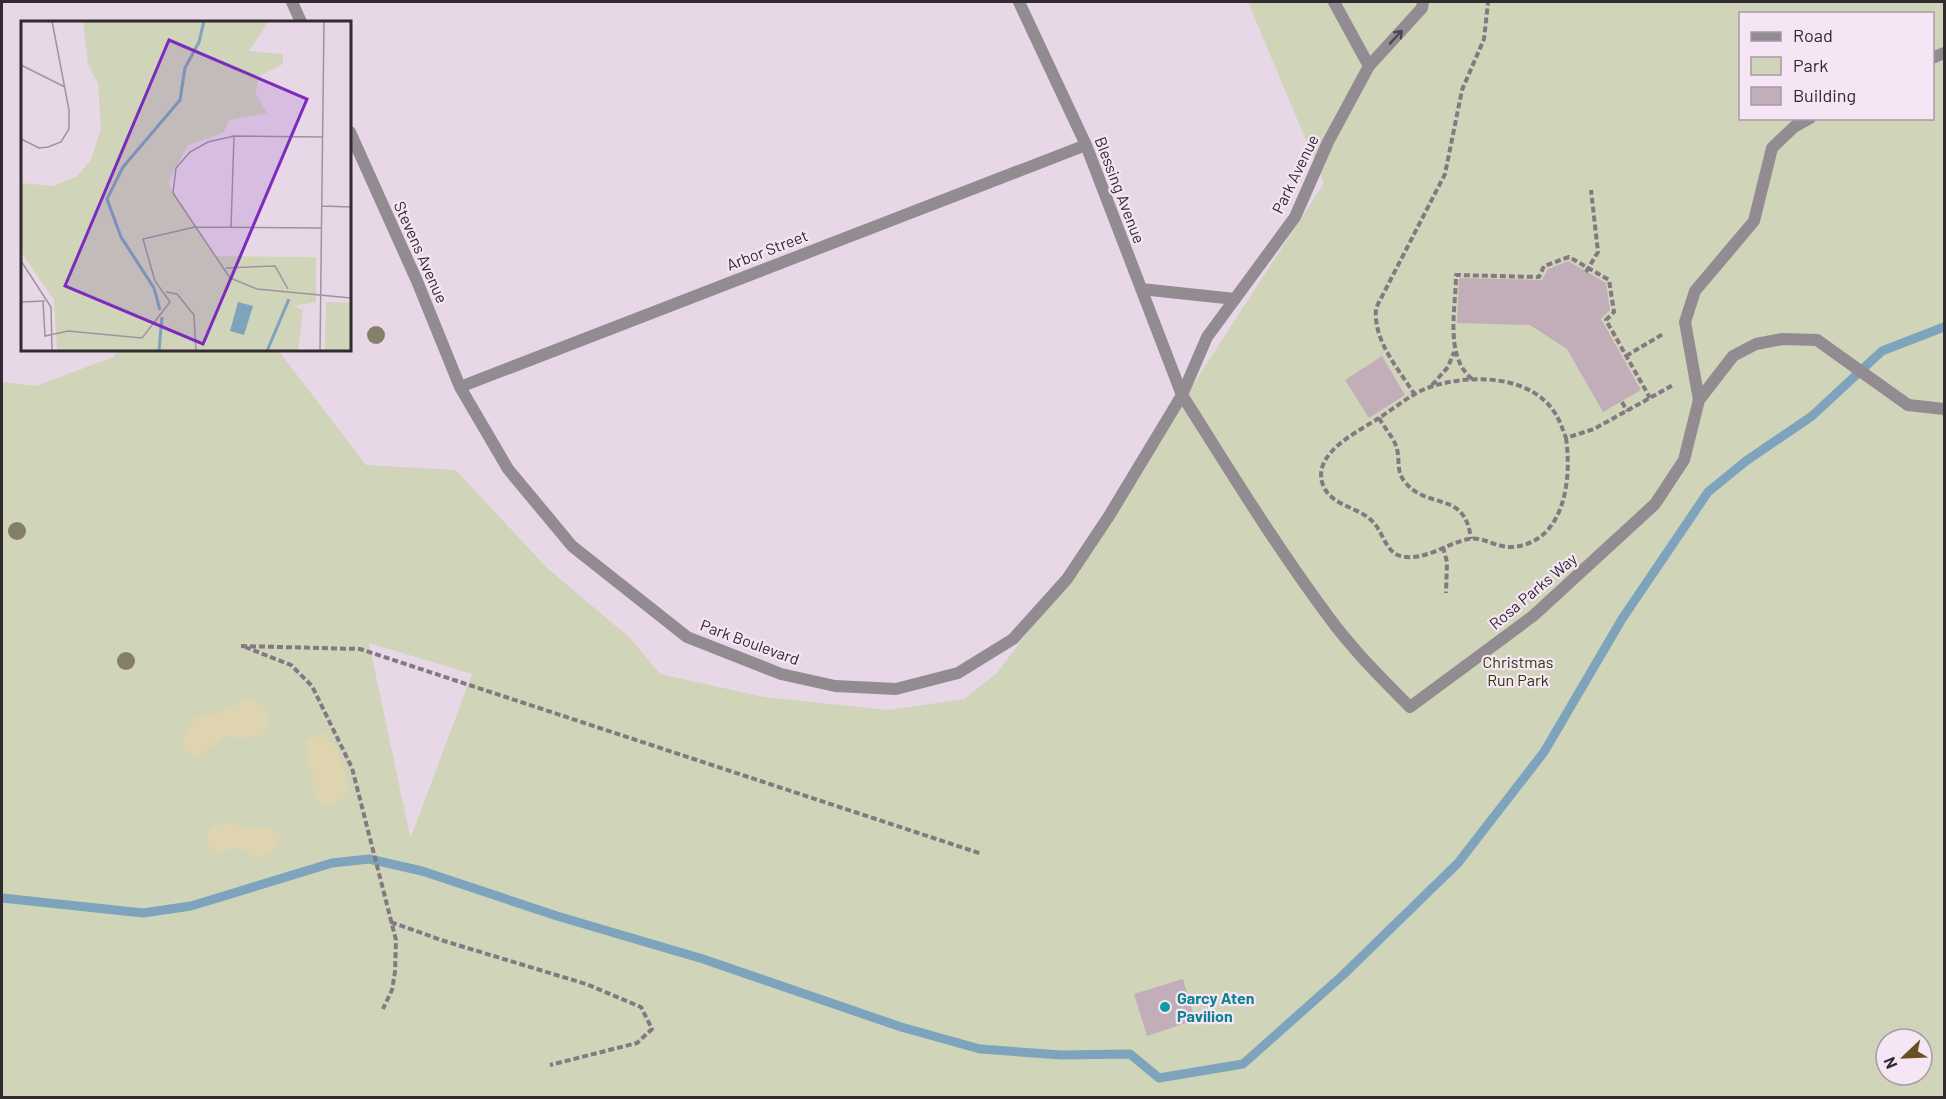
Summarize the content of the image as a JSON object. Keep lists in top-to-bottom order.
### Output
{
  "streets": {
    "street": [
      "Park Avenue",
      "Blessing Avenue",
      "Arbor Street",
      "Stevens Avenue",
      "Rosa Parks Way",
      "Park Boulevard"
    ]
  },
  "crossings": [
    ["Park Avenue", "Blessing Avenue"],
    ["Park Avenue", "Rosa Parks Way"],
    ["Park Avenue", "Park Boulevard"],
    ["Blessing Avenue", "Arbor Street"],
    ["Blessing Avenue", "Rosa Parks Way"],
    ["Blessing Avenue", "Park Boulevard"],
    ["Arbor Street", "Stevens Avenue"],
    ["Arbor Street", "Park Boulevard"],
    ["Stevens Avenue", "Park Boulevard"],
    ["Rosa Parks Way", "Park Boulevard"]
  ],
  "parks": ["Christmas Run Park"],
  "places": ["Garcy Aten Pavilion"],
  "legend": ["Road", "Park", "Building"],
  "north": "bottom left"
}
